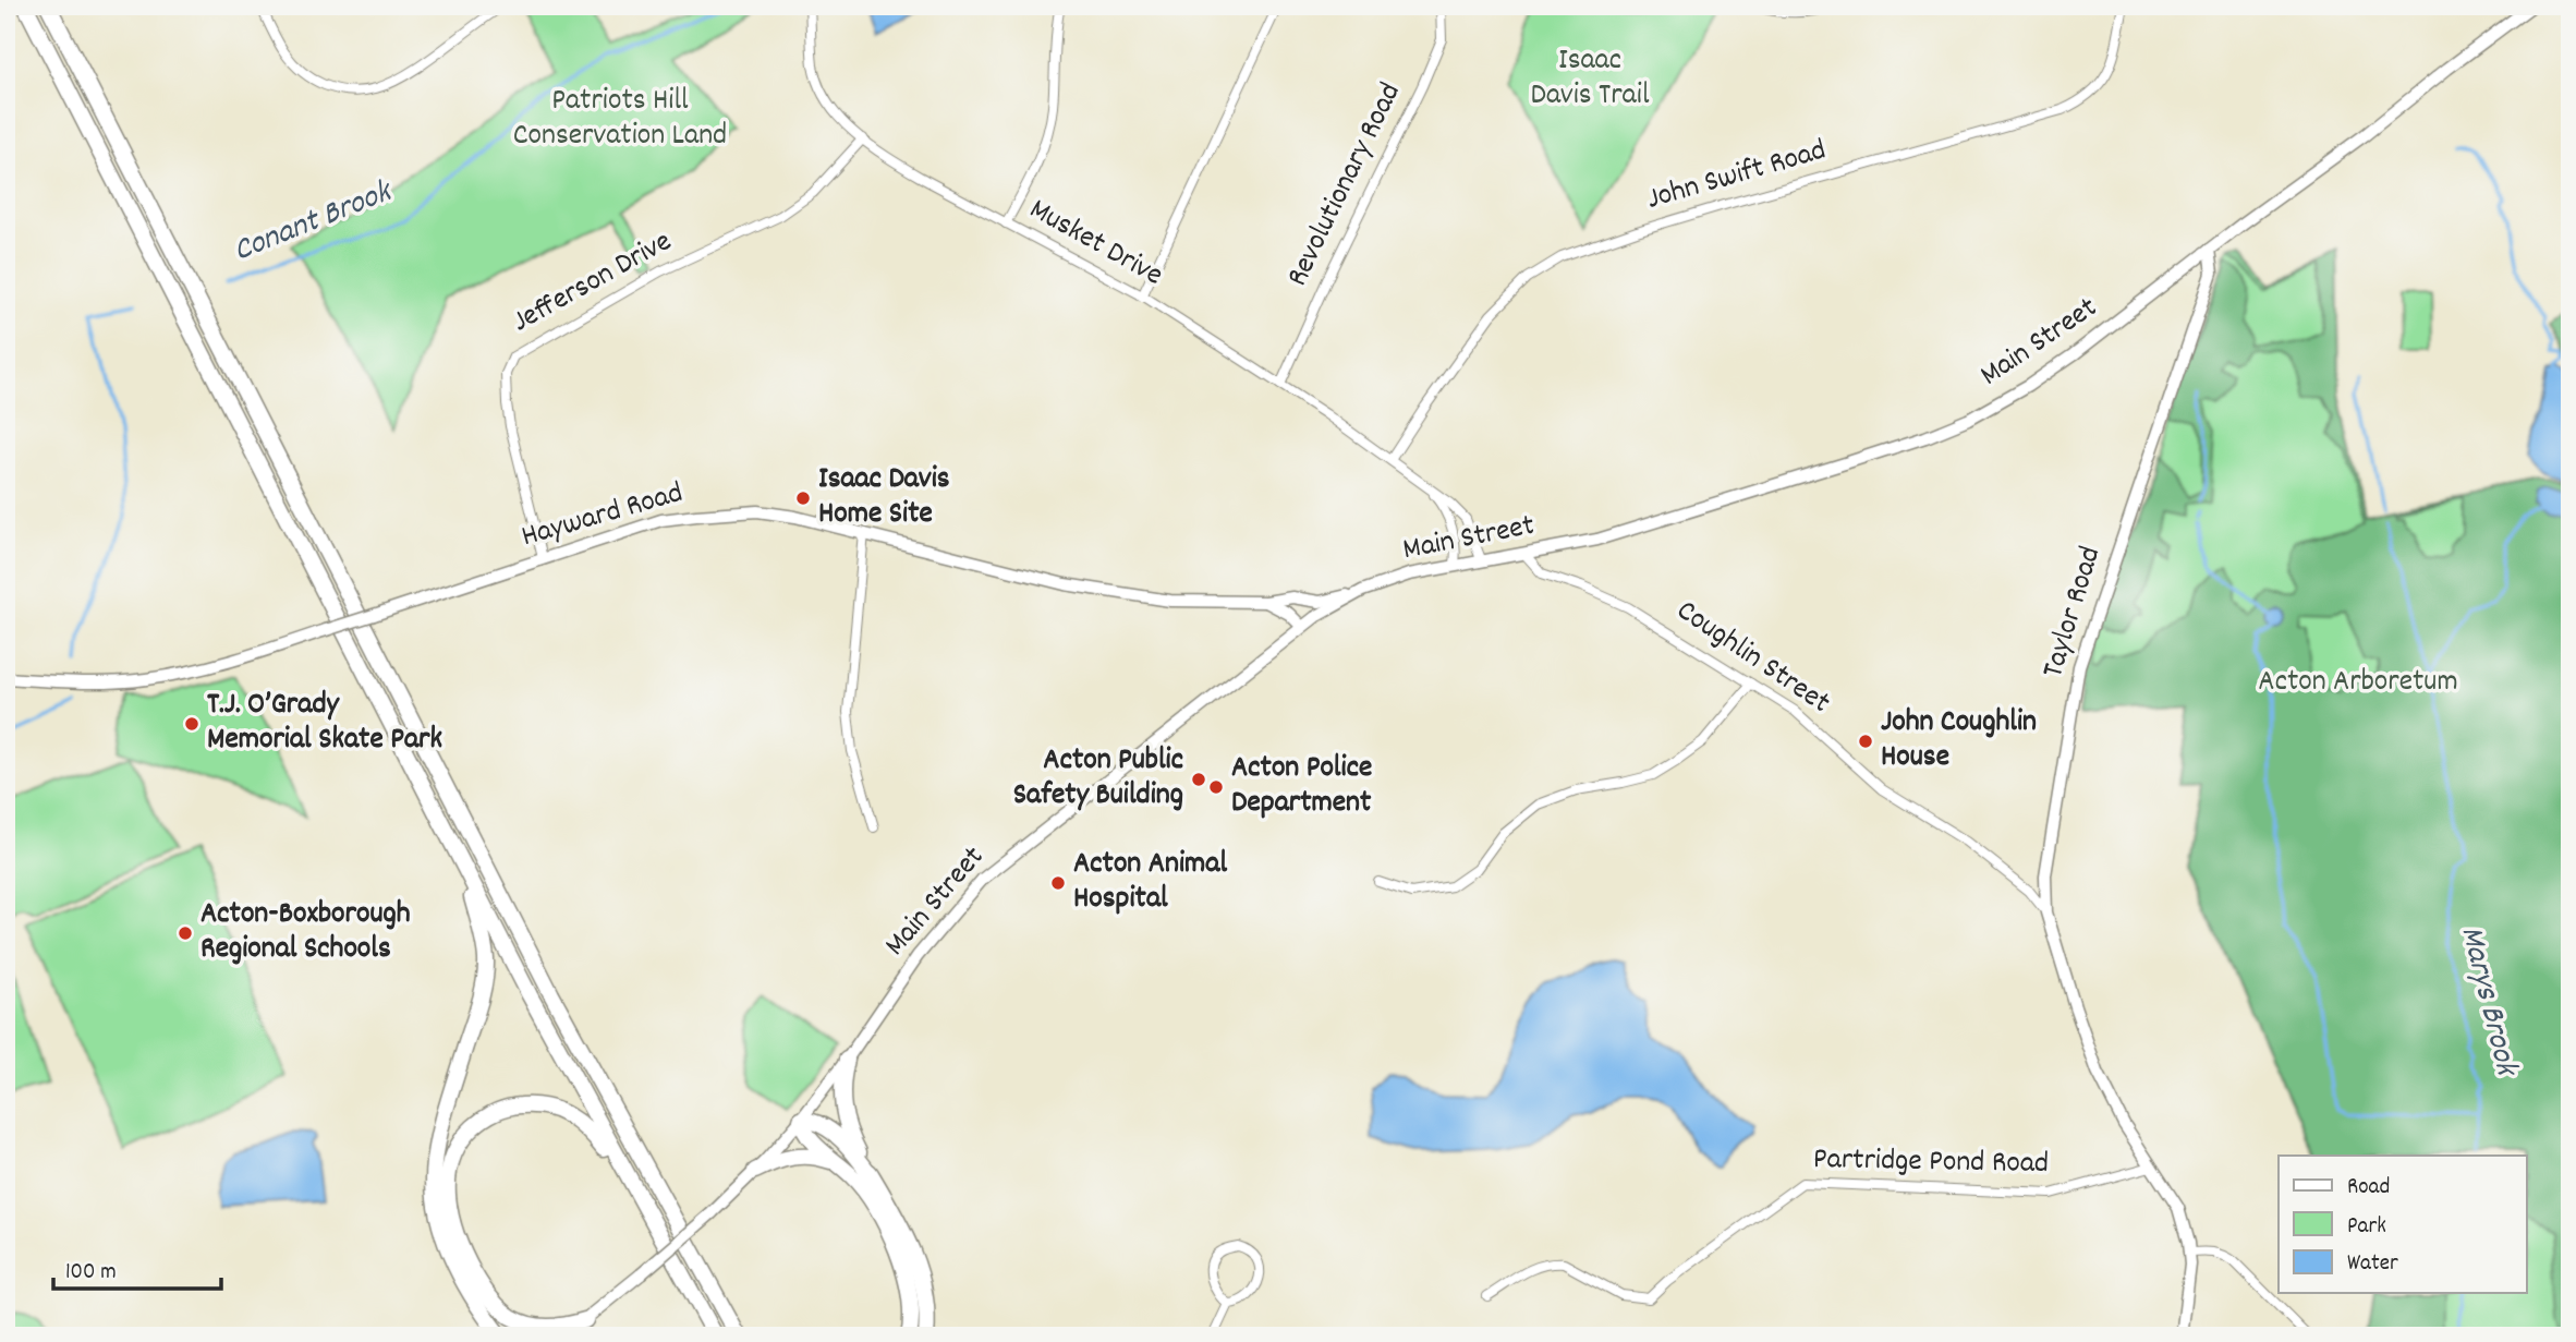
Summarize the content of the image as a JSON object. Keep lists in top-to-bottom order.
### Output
{
  "streets": {
    "street": [
      "John Swift Road",
      "Revolutionary Road",
      "Musket Drive",
      "Jefferson Drive",
      "Main Street",
      "Hayward Road",
      "Taylor Road",
      "Coughlin Street",
      "Partridge Pond Road"
    ]
  },
  "crossings": [
    ["John Swift Road", "Musket Drive"],
    ["Revolutionary Road", "Musket Drive"],
    ["Musket Drive", "Jefferson Drive"],
    ["Musket Drive", "Main Street"],
    ["Jefferson Drive", "Hayward Road"],
    ["Main Street", "Hayward Road"],
    ["Main Street", "Taylor Road"],
    ["Main Street", "Coughlin Street"],
    ["Taylor Road", "Coughlin Street"],
    ["Taylor Road", "Partridge Pond Road"]
  ],
  "water": ["Conant Brook", "Marys Brook"],
  "parks": ["Isaac Davis Trail", "Patriots Hill Conservation Land", "Acton Arboretum"],
  "places": [
    "Isaac Davis Home Site",
    "T.J. O’Grady Memorial Skate Park",
    "John Coughlin House",
    "Acton Public Safety Building",
    "Acton Police Department",
    "Acton Animal Hospital",
    "Acton-Boxborough Regional Schools"
  ],
  "legend": ["Road", "Park", "Water"],
  "scale_bar": "100 m"
}
